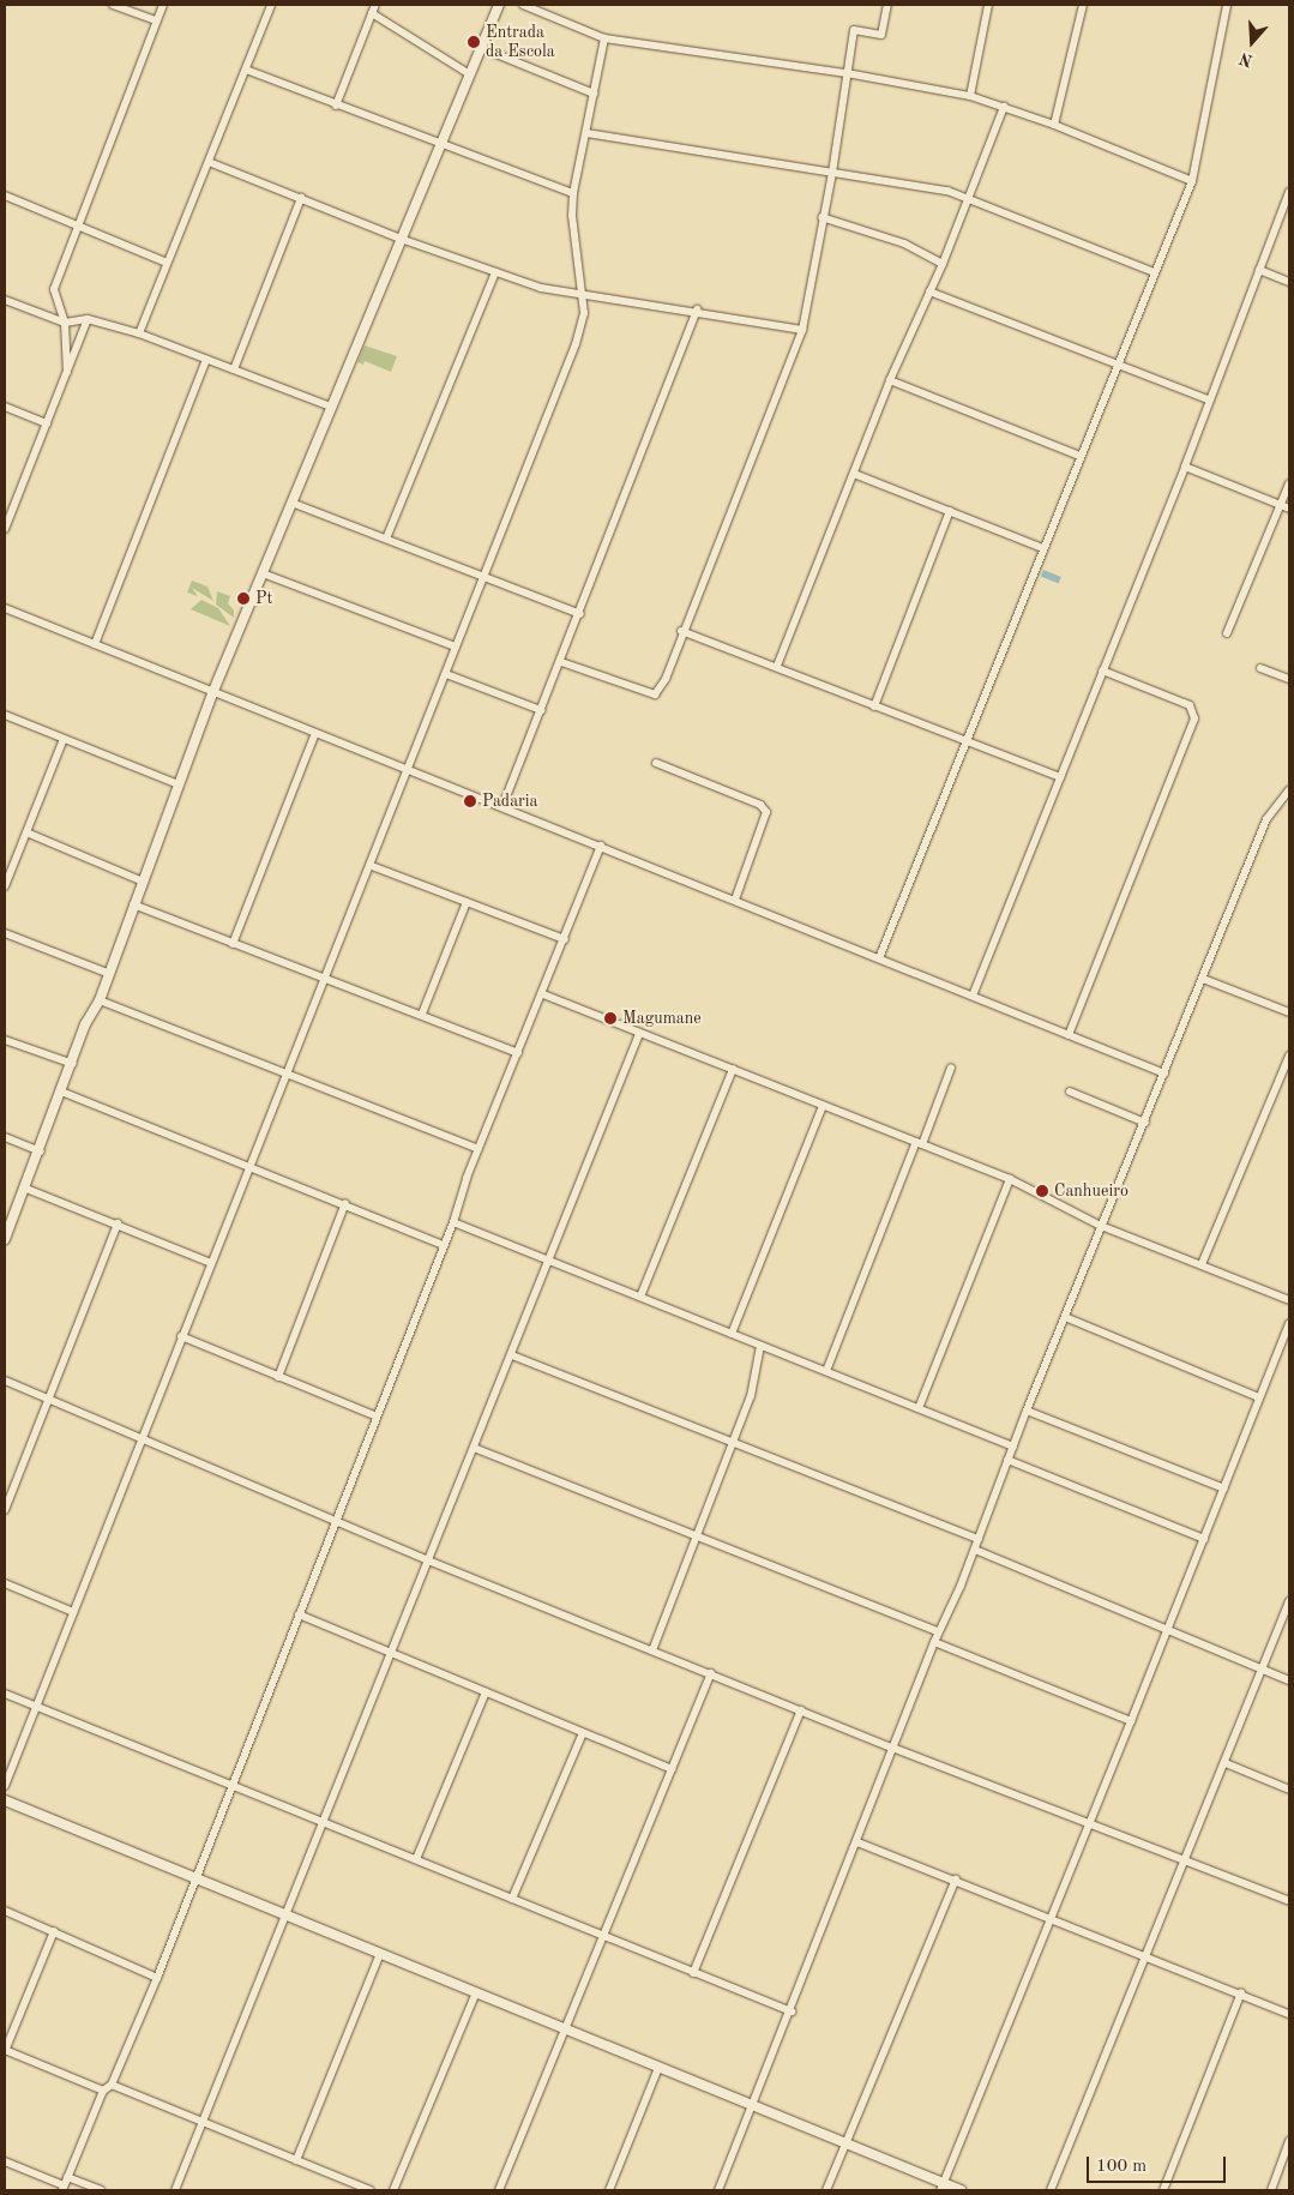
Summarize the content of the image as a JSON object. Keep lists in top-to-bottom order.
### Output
{
  "places": [
    "Entrada da Escola",
    "Pt",
    "Padaria",
    "Magumane",
    "Canhueiro"
  ],
  "scale_bar": "100 m",
  "north": "bottom"
}
